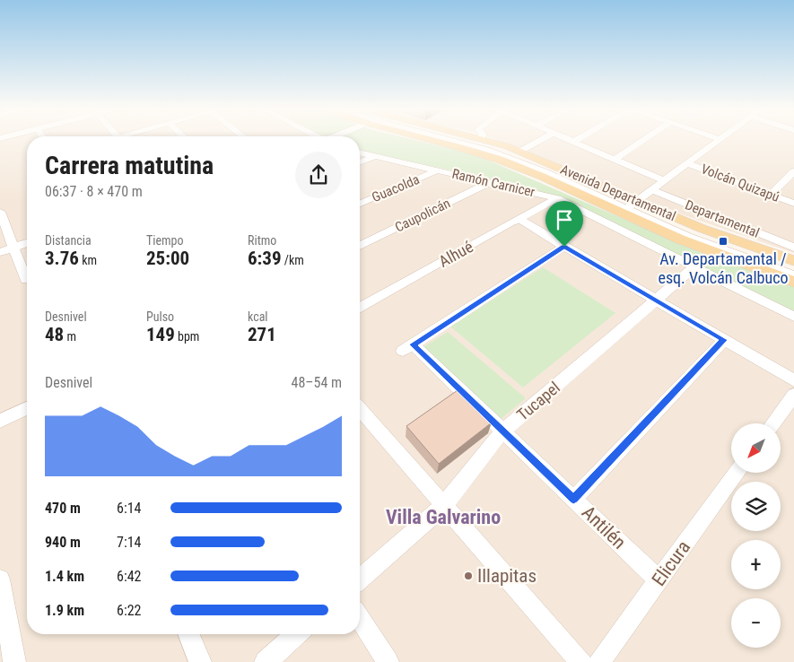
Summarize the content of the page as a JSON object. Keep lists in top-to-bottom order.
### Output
{
  "streets": {
    "main road": ["Avenida Departamental"],
    "street": [
      "Ramón Carnicer",
      "Volcán Quizapú",
      "Guacolda",
      "Caupolicán",
      "Departamental",
      "Alhué",
      "Tucapel",
      "Antilén",
      "Elicura"
    ]
  },
  "crossings": [
    ["Ramón Carnicer", "Guacolda"],
    ["Ramón Carnicer", "Caupolicán"],
    ["Ramón Carnicer", "Alhué"],
    ["Ramón Carnicer", "Tucapel"],
    ["Tucapel", "Antilén"],
    ["Antilén", "Elicura"]
  ],
  "districts": ["Villa Galvarino"],
  "places": {
    "transit": ["Av. Departamental / esq. Volcán Calbuco"],
    "other": ["Illapitas"]
  },
  "north": "bottom left",
  "page": {
    "heading": ["Carrera matutina", "06:37 · 8 × 470 m"],
    "stats": [
      ["Distancia", "3.76 km"],
      ["Tiempo", "25:00"],
      ["Ritmo", "6:39 /km"],
      ["Desnivel", "48 m"],
      ["Pulso", "149 bpm"],
      ["kcal", "271"]
    ],
    "chart": ["Desnivel", "48–54 m"],
    "map_buttons": ["+", "−"],
    "list": [
      {
        "name": "470 m",
        "note": "6:14"
      },
      {
        "name": "940 m",
        "note": "7:14"
      },
      {
        "name": "1.4 km",
        "note": "6:42"
      },
      {
        "name": "1.9 km",
        "note": "6:22"
      }
    ]
  }
}
